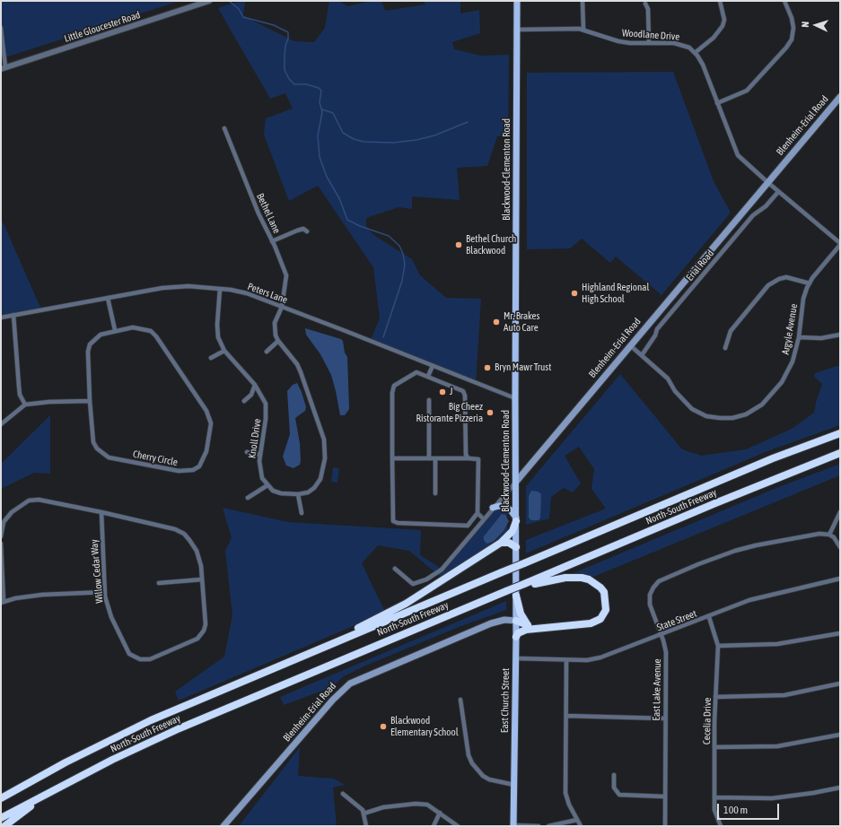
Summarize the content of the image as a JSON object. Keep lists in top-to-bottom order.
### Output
{
  "streets": {
    "highway": ["North-South Freeway"],
    "main road": ["Blenheim-Erial Road", "Blackwood-Clementon Road", "East Church Street"],
    "street": [
      "Little Gloucester Road",
      "Woodlane Drive",
      "Bethel Lane",
      "Erial Road",
      "Peters Lane",
      "Argyle Avenue",
      "Knoll Drive",
      "Cherry Circle",
      "Willow Cedar Way",
      "State Street",
      "East Lake Avenue",
      "Cecelia Drive"
    ]
  },
  "crossings": [
    ["Woodlane Drive", "Blackwood-Clementon Road"],
    ["Blenheim-Erial Road", "Blackwood-Clementon Road"],
    ["Blenheim-Erial Road", "Argyle Avenue"],
    ["Blenheim-Erial Road", "East Church Street"],
    ["Blackwood-Clementon Road", "Peters Lane"],
    ["Blackwood-Clementon Road", "East Church Street"],
    ["Bethel Lane", "Peters Lane"],
    ["Erial Road", "Argyle Avenue"],
    ["Peters Lane", "Knoll Drive"],
    ["State Street", "East Lake Avenue"],
    ["State Street", "East Church Street"],
    ["State Street", "Cecelia Drive"]
  ],
  "places": [
    "Bethel Church Blackwood",
    "Highland Regional High School",
    "Mr. Brakes Auto Care",
    "Bryn Mawr Trust",
    "J",
    "Big Cheez Ristorante Pizzeria",
    "Blackwood Elementary School"
  ],
  "scale_bar": "100 m",
  "north": "left"
}
